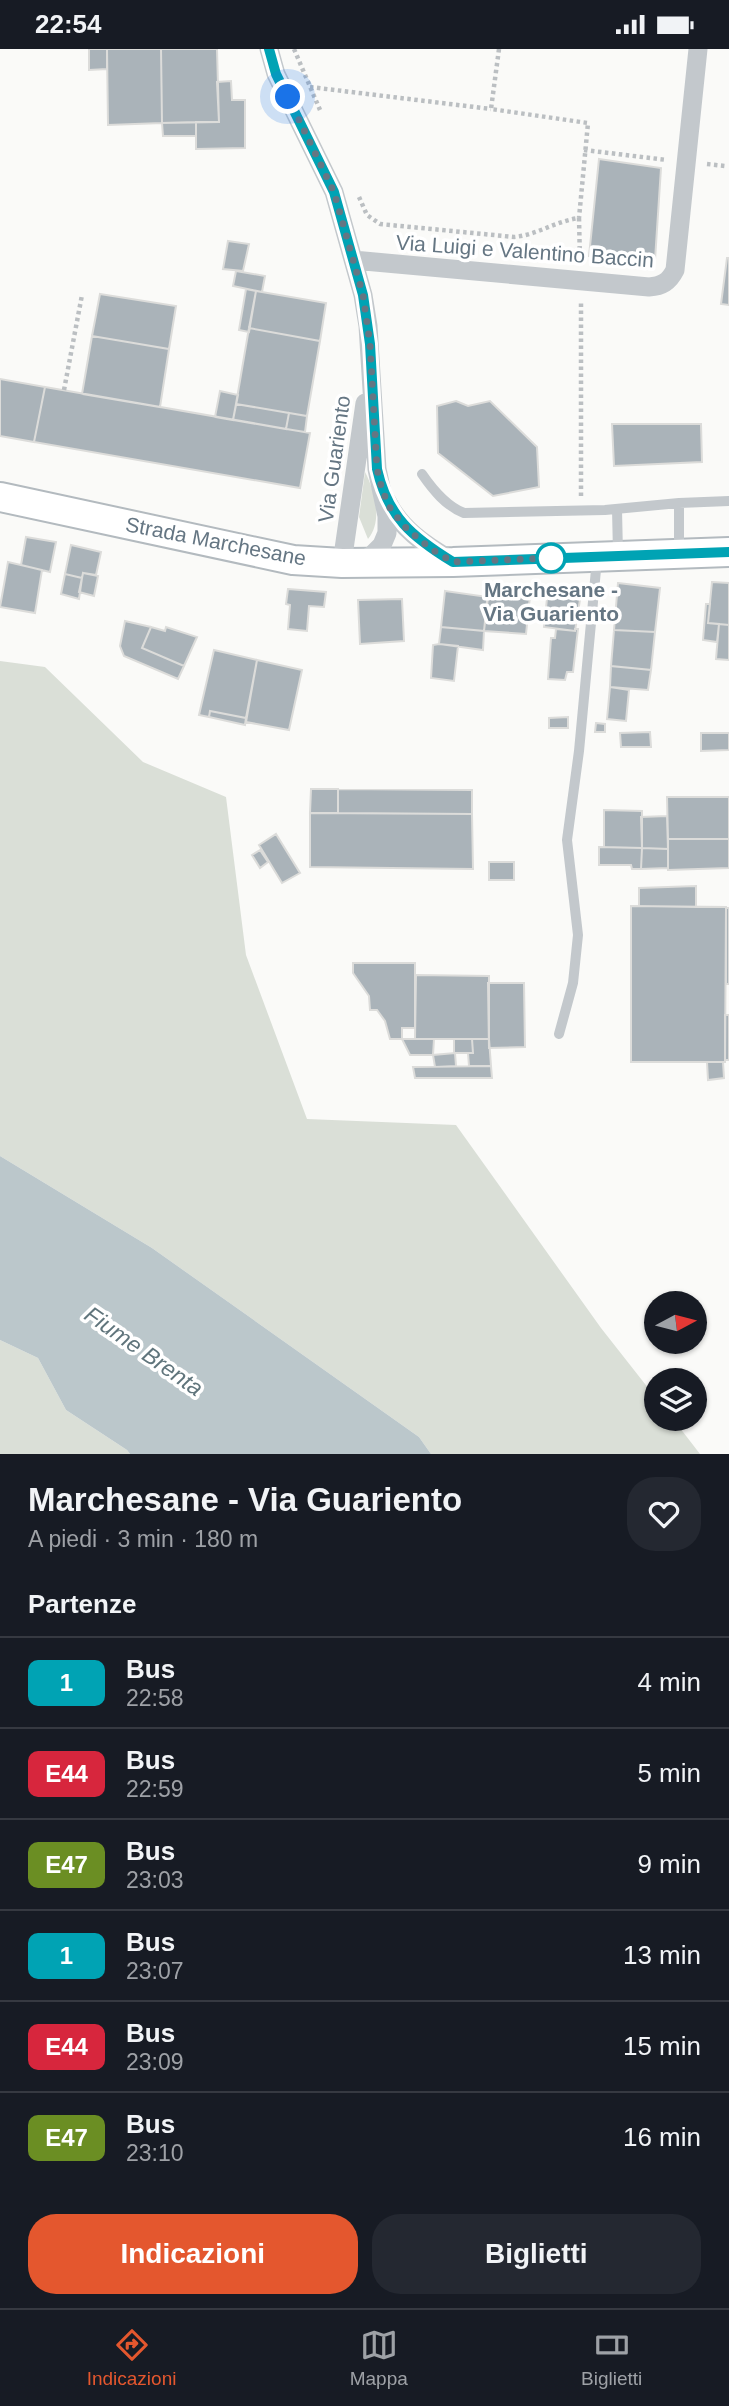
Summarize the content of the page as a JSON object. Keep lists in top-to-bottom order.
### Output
{
  "streets": {
    "main road": ["Strada Marchesane"],
    "street": ["Via Luigi e Valentino Baccin", "Via Guariento"]
  },
  "crossings": [
    ["Via Luigi e Valentino Baccin", "Via Guariento"],
    ["Via Guariento", "Strada Marchesane"]
  ],
  "water": ["Fiume Brenta"],
  "places": ["Marchesane - Via Guariento"],
  "lines": ["bus line 1"],
  "north": "right",
  "page": {
    "status": "22:54",
    "heading": [
      ["Marchesane - Via Guariento", "A piedi · 3 min · 180 m"],
      "Partenze"
    ],
    "list": [
      {
        "mark": "1",
        "name": "Bus",
        "note": "22:58",
        "value": "4 min"
      },
      {
        "mark": "E44",
        "name": "Bus",
        "note": "22:59",
        "value": "5 min"
      },
      {
        "mark": "E47",
        "name": "Bus",
        "note": "23:03",
        "value": "9 min"
      },
      {
        "mark": "1",
        "name": "Bus",
        "note": "23:07",
        "value": "13 min"
      },
      {
        "mark": "E44",
        "name": "Bus",
        "note": "23:09",
        "value": "15 min"
      },
      {
        "mark": "E47",
        "name": "Bus",
        "note": "23:10",
        "value": "16 min"
      }
    ],
    "buttons": ["Indicazioni", "Biglietti"],
    "tabs": ["Indicazioni", "Mappa", "Biglietti"]
  }
}
